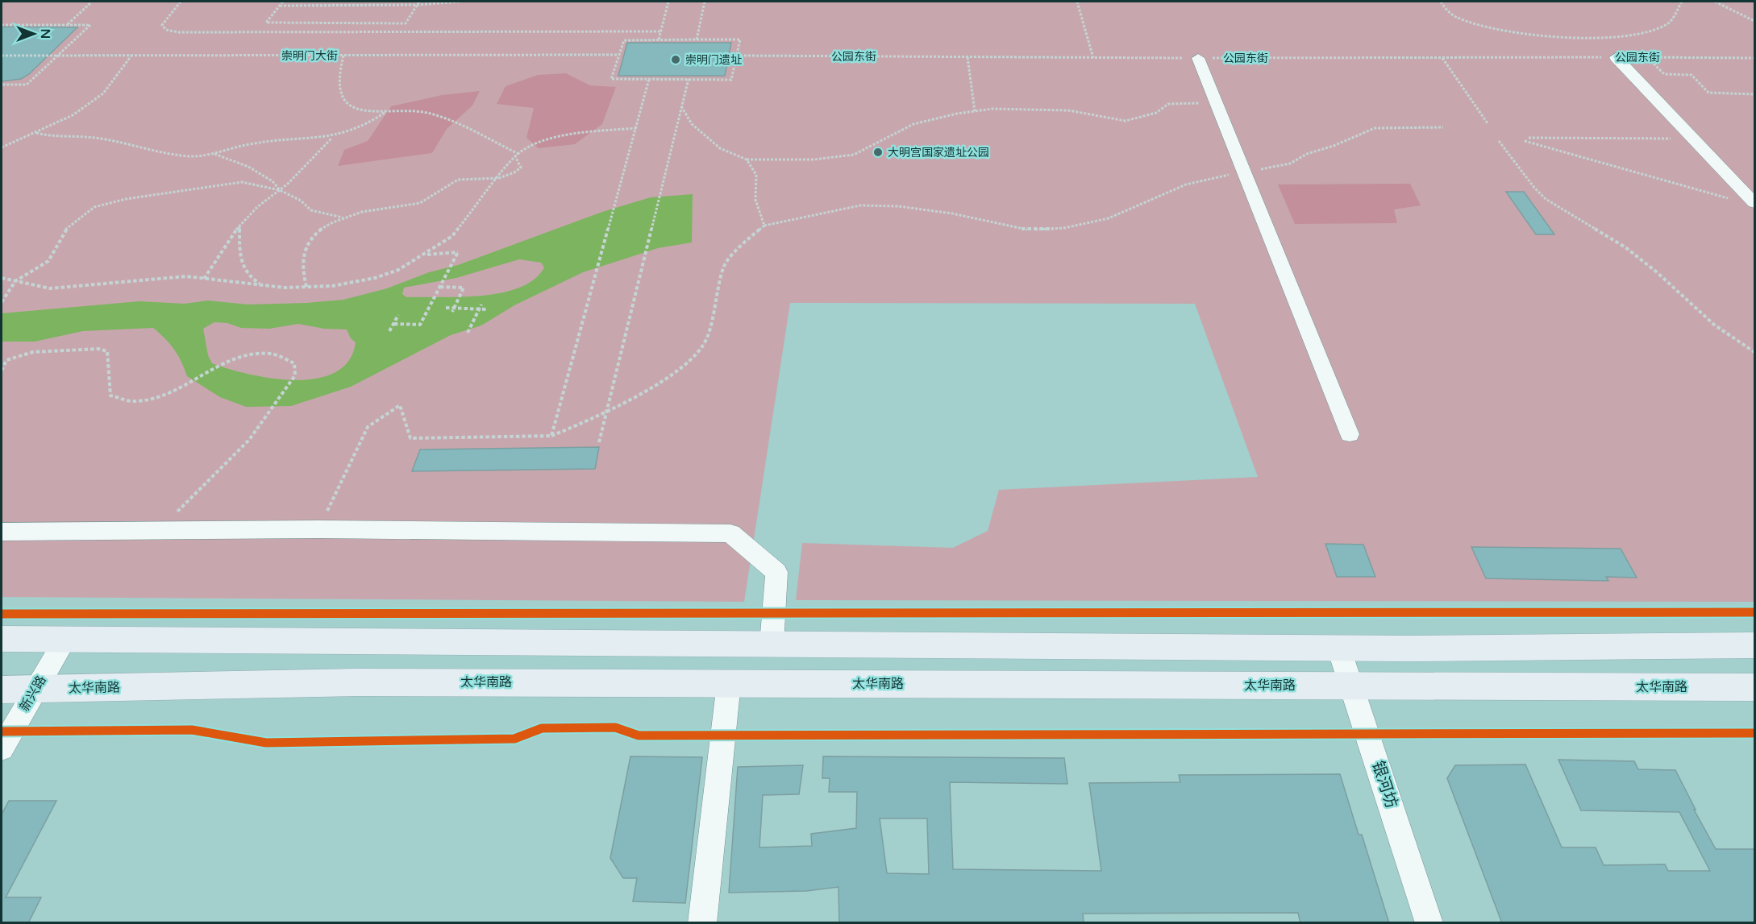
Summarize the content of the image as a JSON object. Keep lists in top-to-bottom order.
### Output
{
  "streets": {
    "main road": ["太华南路"],
    "street": ["新兴路", "银河坊"],
    "path": ["崇明门大街", "公园东街"]
  },
  "crossings": [
    ["太华南路", "新兴路"],
    ["太华南路", "银河坊"]
  ],
  "places": ["崇明门遗址", "大明宫国家遗址公园"],
  "north": "right"
}
